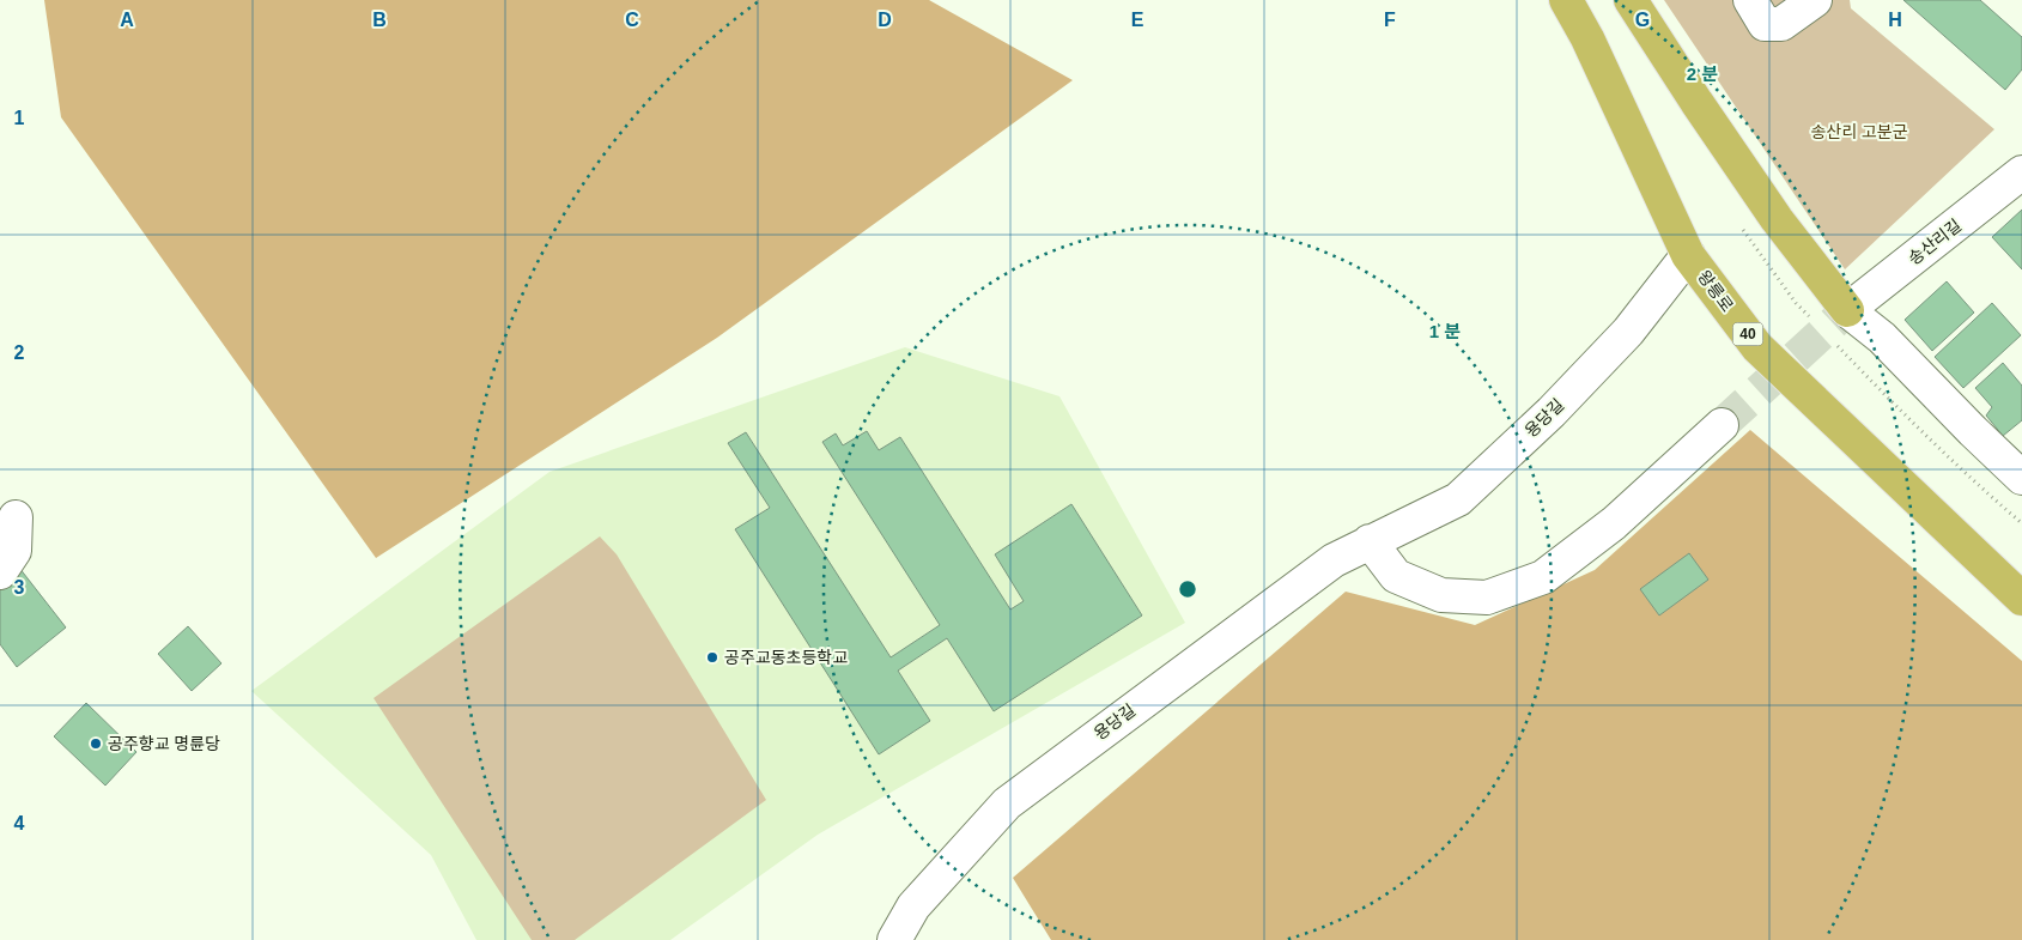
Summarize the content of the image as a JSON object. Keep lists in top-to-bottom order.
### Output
{
  "streets": {
    "main road": ["왕릉로", "40"],
    "street": ["송산리길", "용당길"]
  },
  "crossings": [
    ["왕릉로", "용당길"]
  ],
  "parks": ["송산리 고분군"],
  "places": ["공주교동초등학교", "공주향교 명륜당"],
  "grid": {
    "columns": [
      "A",
      "B",
      "C",
      "D",
      "E",
      "F",
      "G",
      "H"
    ],
    "rows": [
      "1",
      "2",
      "3",
      "4"
    ]
  },
  "rings": ["2 분", "1 분"]
}
